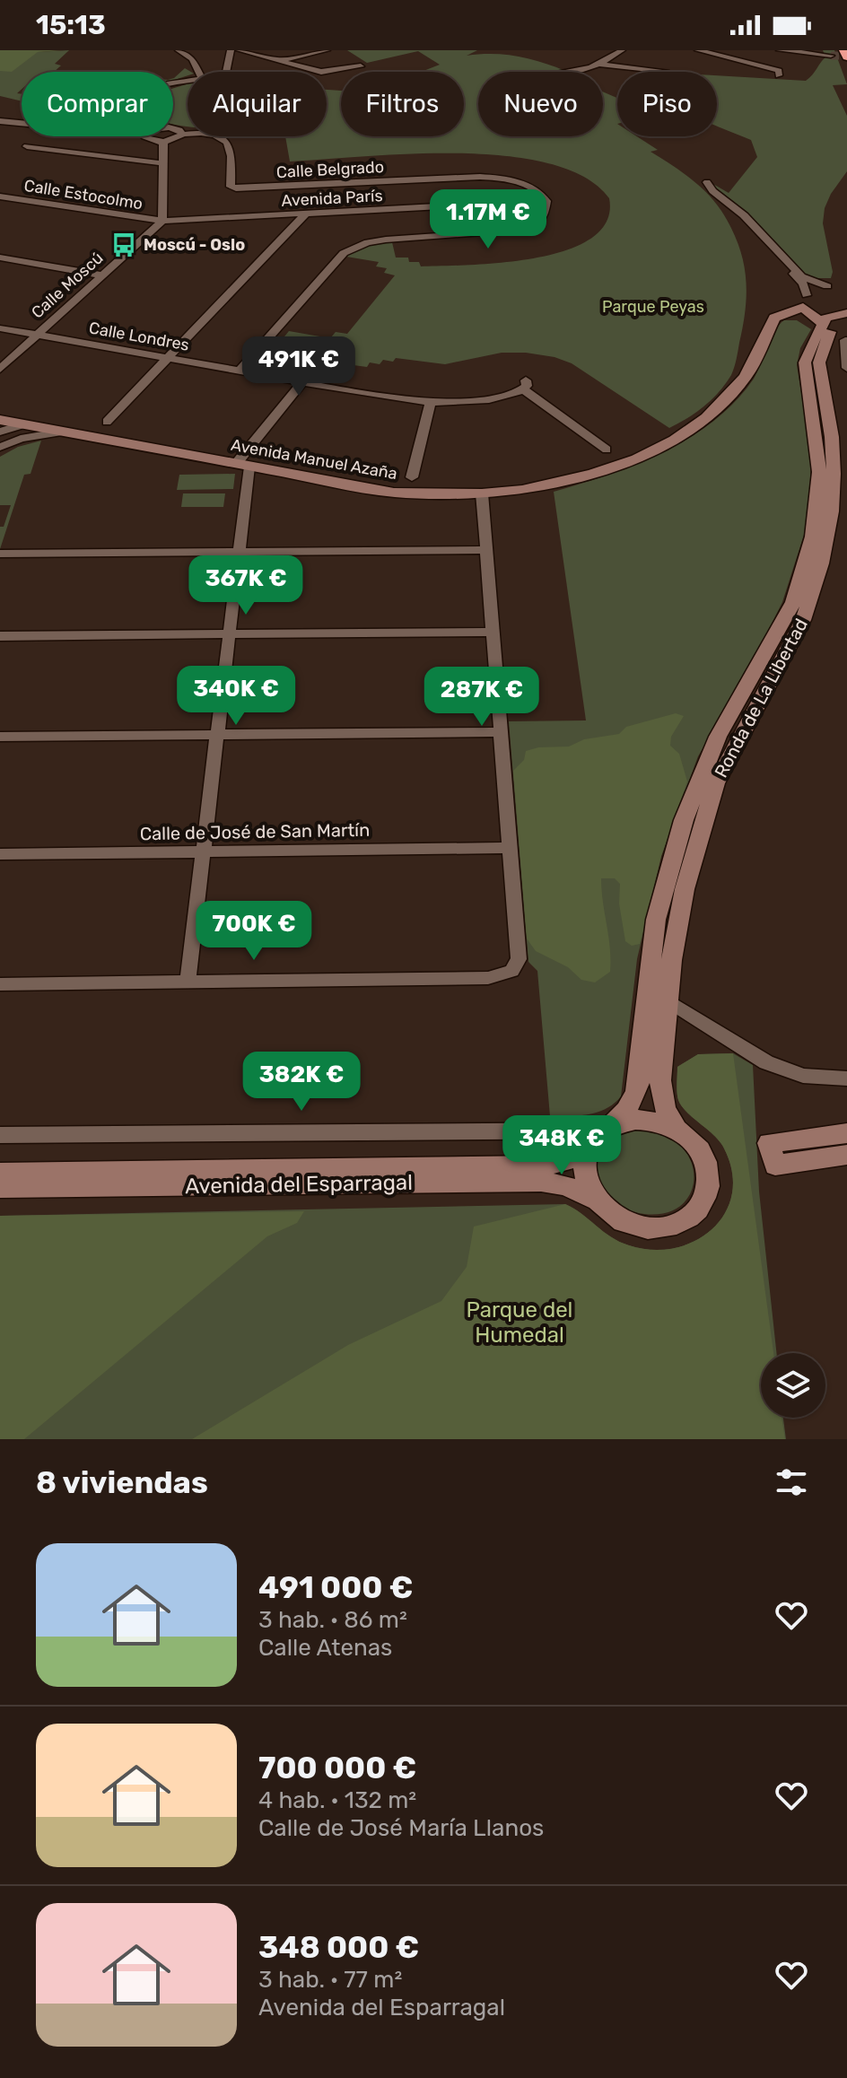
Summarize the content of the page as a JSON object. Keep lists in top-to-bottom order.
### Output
{
  "streets": {
    "main road": ["Avenida Manuel Azaña", "Ronda de La Libertad", "Avenida del Esparragal"],
    "street": [
      "Calle Belgrado",
      "Calle Estocolmo",
      "Avenida París",
      "Calle Moscú",
      "Calle Londres",
      "Calle de José de San Martín"
    ]
  },
  "crossings": [
    ["Calle Belgrado", "Avenida París"],
    ["Calle Estocolmo", "Avenida París"],
    ["Calle Estocolmo", "Calle Moscú"],
    ["Avenida París", "Calle Moscú"],
    ["Calle Moscú", "Calle Londres"],
    ["Ronda de La Libertad", "Avenida del Esparragal"]
  ],
  "parks": ["Parque Peyas", "Parque del Humedal"],
  "places": {
    "bus stop": ["Moscú - Oslo"]
  },
  "page": {
    "status": "15:13",
    "chip": [
      "Comprar",
      "Alquilar",
      "Filtros",
      "Nuevo",
      "Piso"
    ],
    "price": [
      "1.17M €",
      "491K €",
      "367K €",
      "340K €",
      "287K €",
      "700K €",
      "382K €",
      "348K €"
    ],
    "heading": "8 viviendas",
    "list": [
      {
        "name": "491 000 €",
        "note": "3 hab. · 86 m² · Calle Atenas"
      },
      {
        "name": "700 000 €",
        "note": "4 hab. · 132 m² · Calle de José María Llanos"
      },
      {
        "name": "348 000 €",
        "note": "3 hab. · 77 m² · Avenida del Esparragal"
      }
    ]
  }
}
